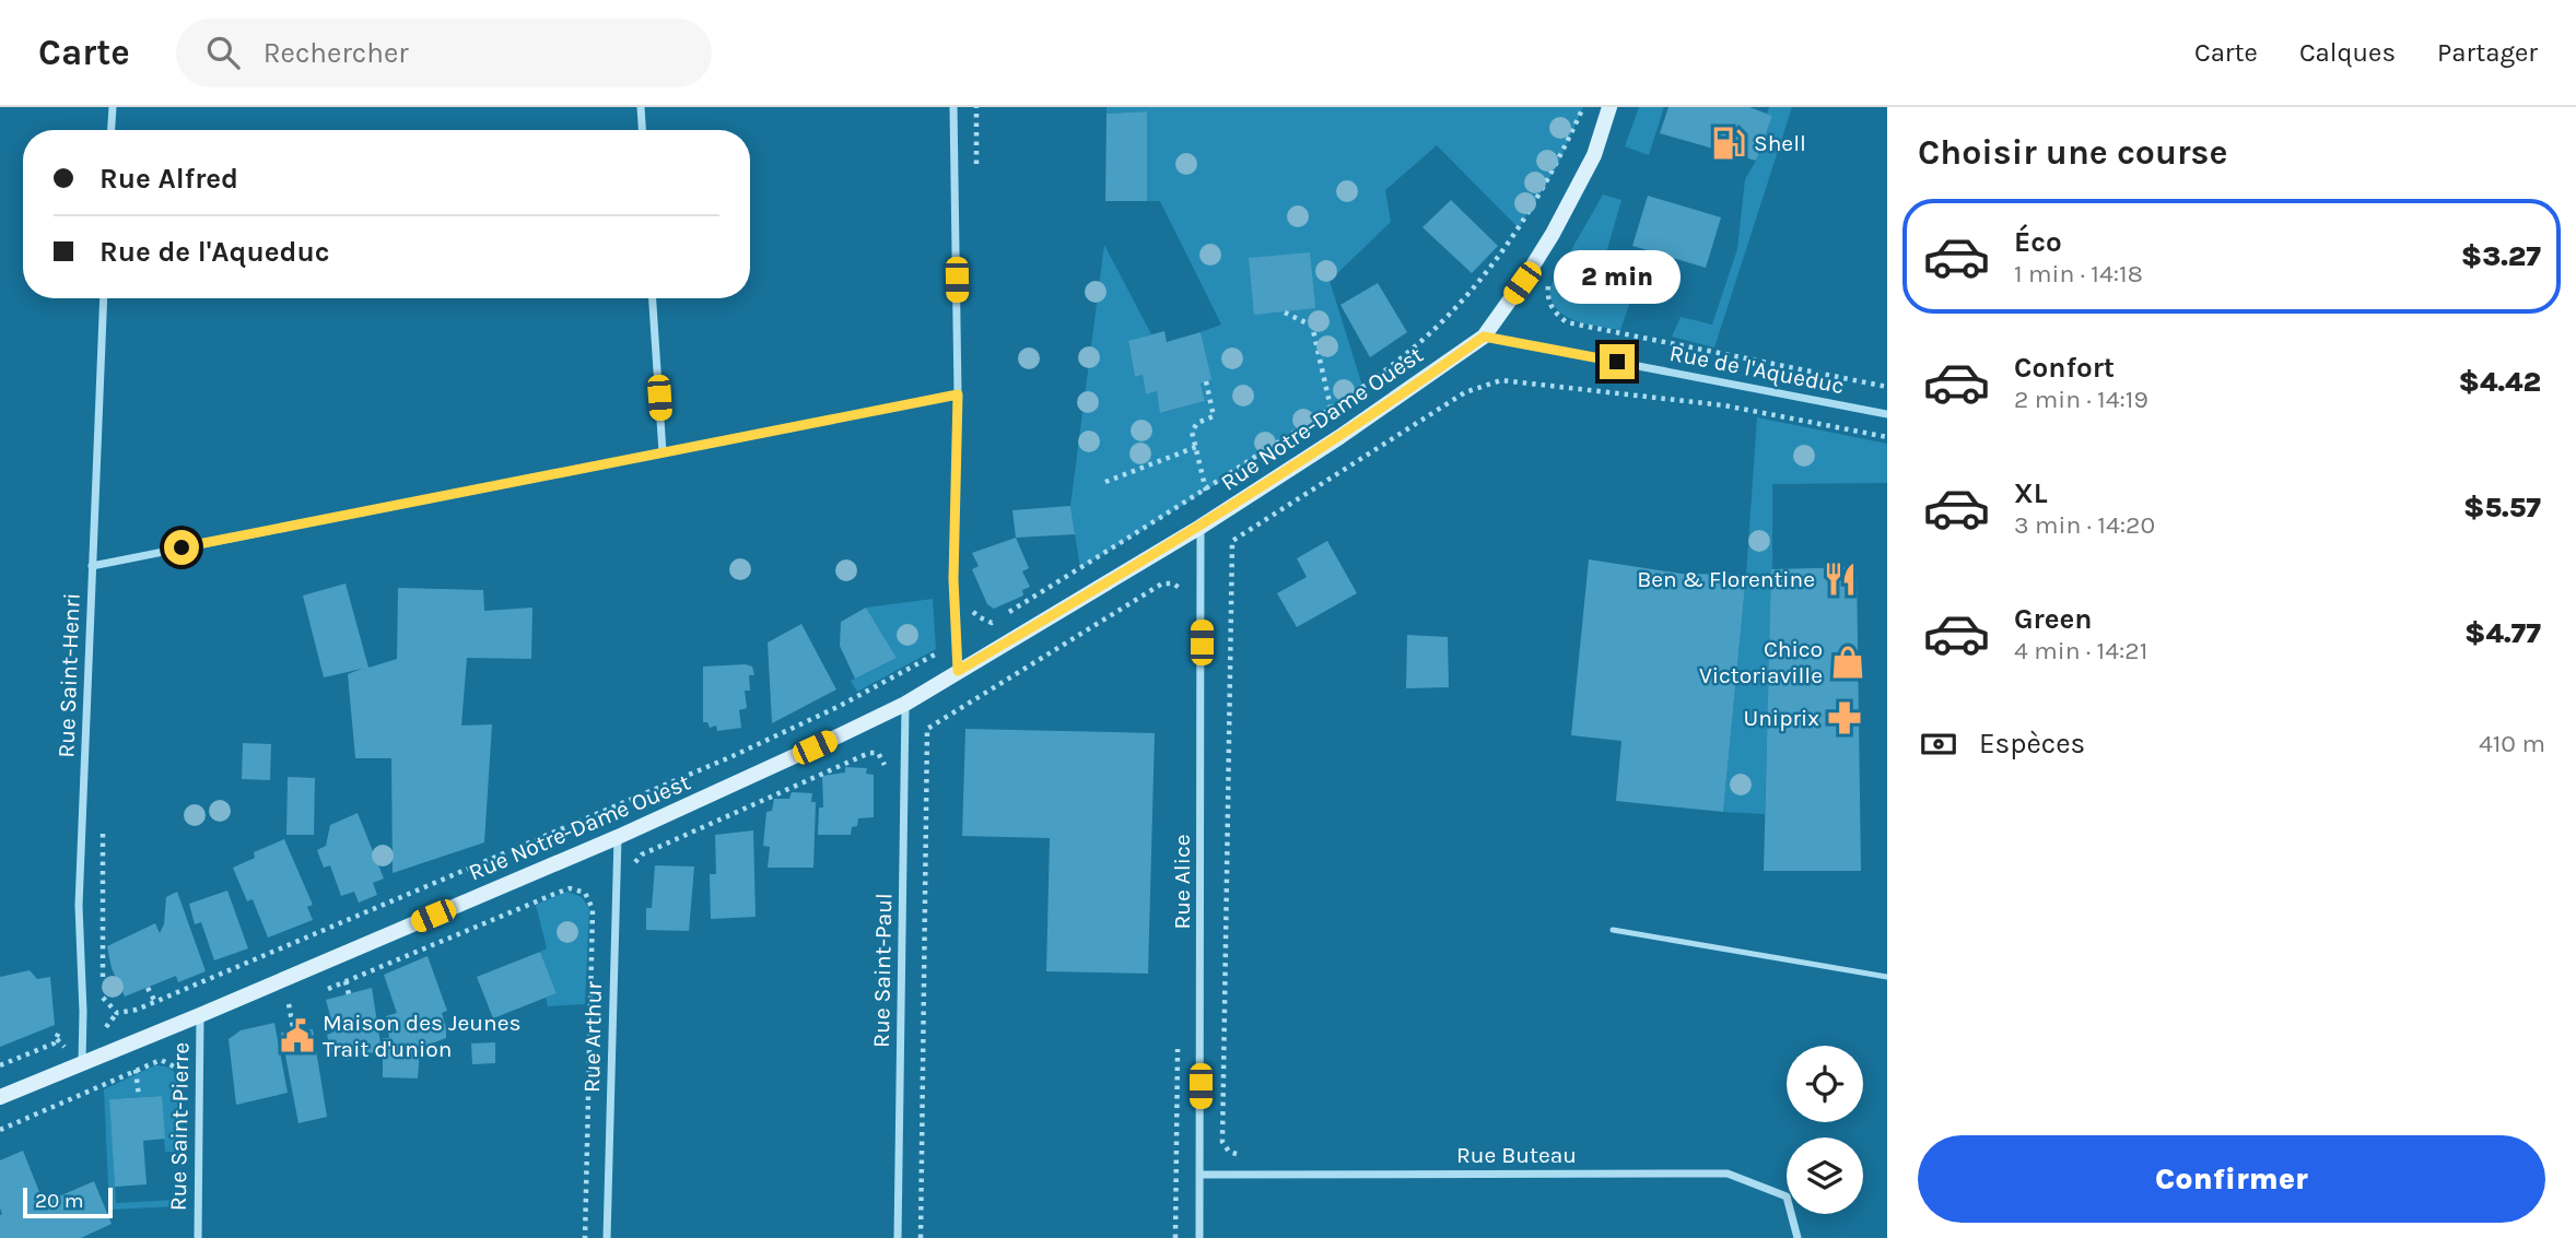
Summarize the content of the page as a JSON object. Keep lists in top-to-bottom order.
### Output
{
  "streets": {
    "street": [
      "Rue de l'Aqueduc",
      "Rue Notre-Dame Ouest",
      "Rue Saint-Henri",
      "Rue Alice",
      "Rue Saint-Paul",
      "Rue Arthur",
      "Rue Saint-Pierre",
      "Rue Buteau"
    ]
  },
  "crossings": [
    ["Rue de l'Aqueduc", "Rue Notre-Dame Ouest"],
    ["Rue Notre-Dame Ouest", "Rue Saint-Henri"],
    ["Rue Notre-Dame Ouest", "Rue Alice"],
    ["Rue Notre-Dame Ouest", "Rue Saint-Paul"],
    ["Rue Notre-Dame Ouest", "Rue Arthur"],
    ["Rue Notre-Dame Ouest", "Rue Saint-Pierre"],
    ["Rue Alice", "Rue Buteau"]
  ],
  "places": {
    "fuel station": ["Shell"],
    "restaurant": ["Ben & Florentine"],
    "shop": ["Chico Victoriaville"],
    "pharmacy": ["Uniprix"],
    "public building": ["Maison des Jeunes Trait d'union"]
  },
  "scale_bar": "20 m",
  "page": {
    "header": "Carte",
    "search": "Rechercher",
    "nav": ["Carte", "Calques", "Partager"],
    "heading": "Choisir une course",
    "banner": ["Rue Alfred", "Rue de l'Aqueduc"],
    "list": [
      {
        "name": "Éco",
        "note": "1 min · 14:18",
        "value": "$3.27"
      },
      {
        "name": "Confort",
        "note": "2 min · 14:19",
        "value": "$4.42"
      },
      {
        "name": "XL",
        "note": "3 min · 14:20",
        "value": "$5.57"
      },
      {
        "name": "Green",
        "note": "4 min · 14:21",
        "value": "$4.77"
      }
    ],
    "bubble": "2 min",
    "pay": ["Espèces", "410 m"],
    "buttons": "Confirmer",
    "scale": "20 m"
  }
}
